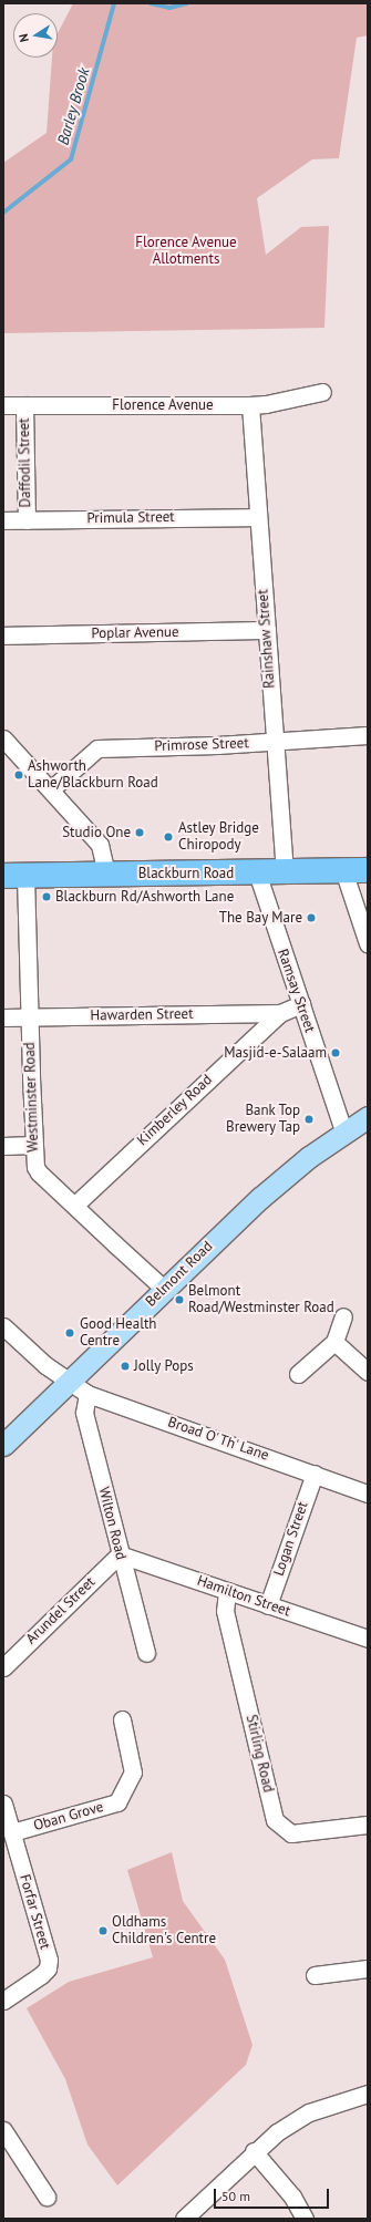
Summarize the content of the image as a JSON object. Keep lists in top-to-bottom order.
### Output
{
  "streets": {
    "highway": ["Blackburn Road"],
    "main road": ["Belmont Road"],
    "street": [
      "Florence Avenue",
      "Daffodil Street",
      "Primula Street",
      "Poplar Avenue",
      "Rainshaw Street",
      "Primrose Street",
      "Ramsay Street",
      "Hawarden Street",
      "Westminster Road",
      "Kimberley Road",
      "Broad O' Th' Lane",
      "Wilton Road",
      "Logan Street",
      "Hamilton Street",
      "Arundel Street",
      "Stirling Road",
      "Oban Grove",
      "Forfar Street"
    ]
  },
  "crossings": [
    ["Florence Avenue", "Daffodil Street"],
    ["Florence Avenue", "Rainshaw Street"],
    ["Daffodil Street", "Primula Street"],
    ["Primula Street", "Rainshaw Street"],
    ["Poplar Avenue", "Rainshaw Street"],
    ["Rainshaw Street", "Primrose Street"],
    ["Rainshaw Street", "Blackburn Road"],
    ["Blackburn Road", "Ramsay Street"],
    ["Blackburn Road", "Westminster Road"],
    ["Ramsay Street", "Kimberley Road"],
    ["Ramsay Street", "Belmont Road"],
    ["Hawarden Street", "Westminster Road"],
    ["Hawarden Street", "Kimberley Road"],
    ["Westminster Road", "Kimberley Road"],
    ["Westminster Road", "Belmont Road"],
    ["Belmont Road", "Broad O' Th' Lane"],
    ["Broad O' Th' Lane", "Wilton Road"],
    ["Broad O' Th' Lane", "Logan Street"],
    ["Wilton Road", "Hamilton Street"],
    ["Wilton Road", "Arundel Street"],
    ["Logan Street", "Hamilton Street"],
    ["Hamilton Street", "Arundel Street"],
    ["Hamilton Street", "Stirling Road"],
    ["Oban Grove", "Forfar Street"]
  ],
  "water": ["Barley Brook"],
  "parks": ["Florence Avenue Allotments"],
  "places": [
    "Ashworth Lane/Blackburn Road",
    "Studio One",
    "Astley Bridge Chiropody",
    "Blackburn Rd/Ashworth Lane",
    "The Bay Mare",
    "Masjid-e-Salaam",
    "Bank Top Brewery Tap",
    "Belmont Road/Westminster Road",
    "Good Health Centre",
    "Jolly Pops",
    "Oldhams Children's Centre"
  ],
  "scale_bar": "50 m",
  "north": "left"
}
